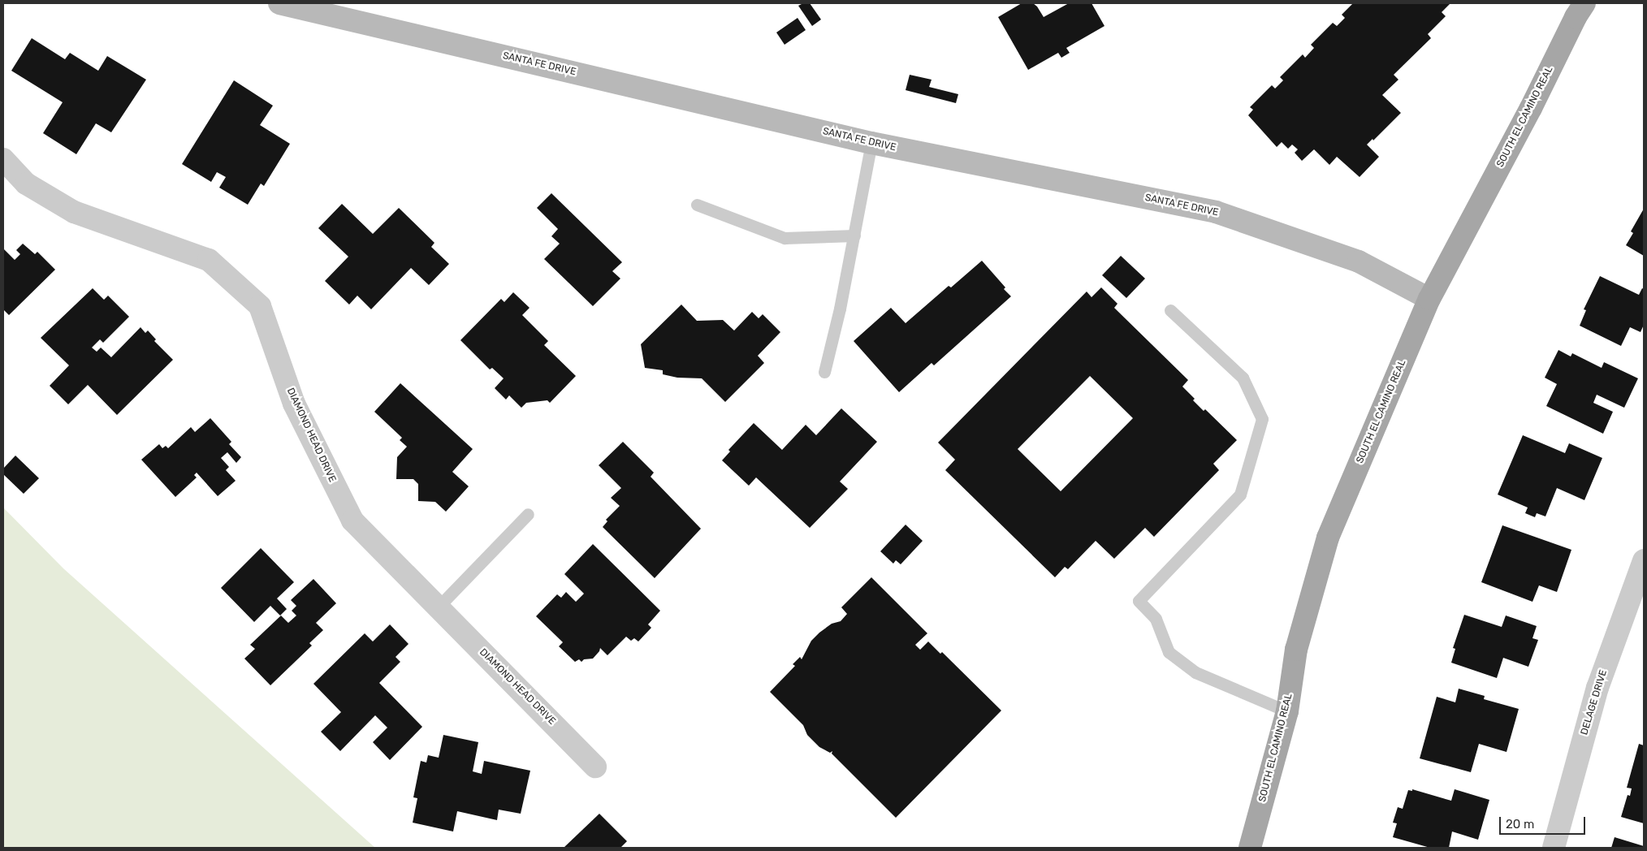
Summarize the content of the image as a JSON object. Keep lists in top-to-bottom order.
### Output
{
  "streets": {
    "main road": ["SANTA FE DRIVE", "SOUTH EL CAMINO REAL"],
    "street": ["DIAMOND HEAD DRIVE", "DELAGE DRIVE"]
  },
  "crossings": [
    ["SANTA FE DRIVE", "SOUTH EL CAMINO REAL"]
  ],
  "scale_bar": "20 m"
}
